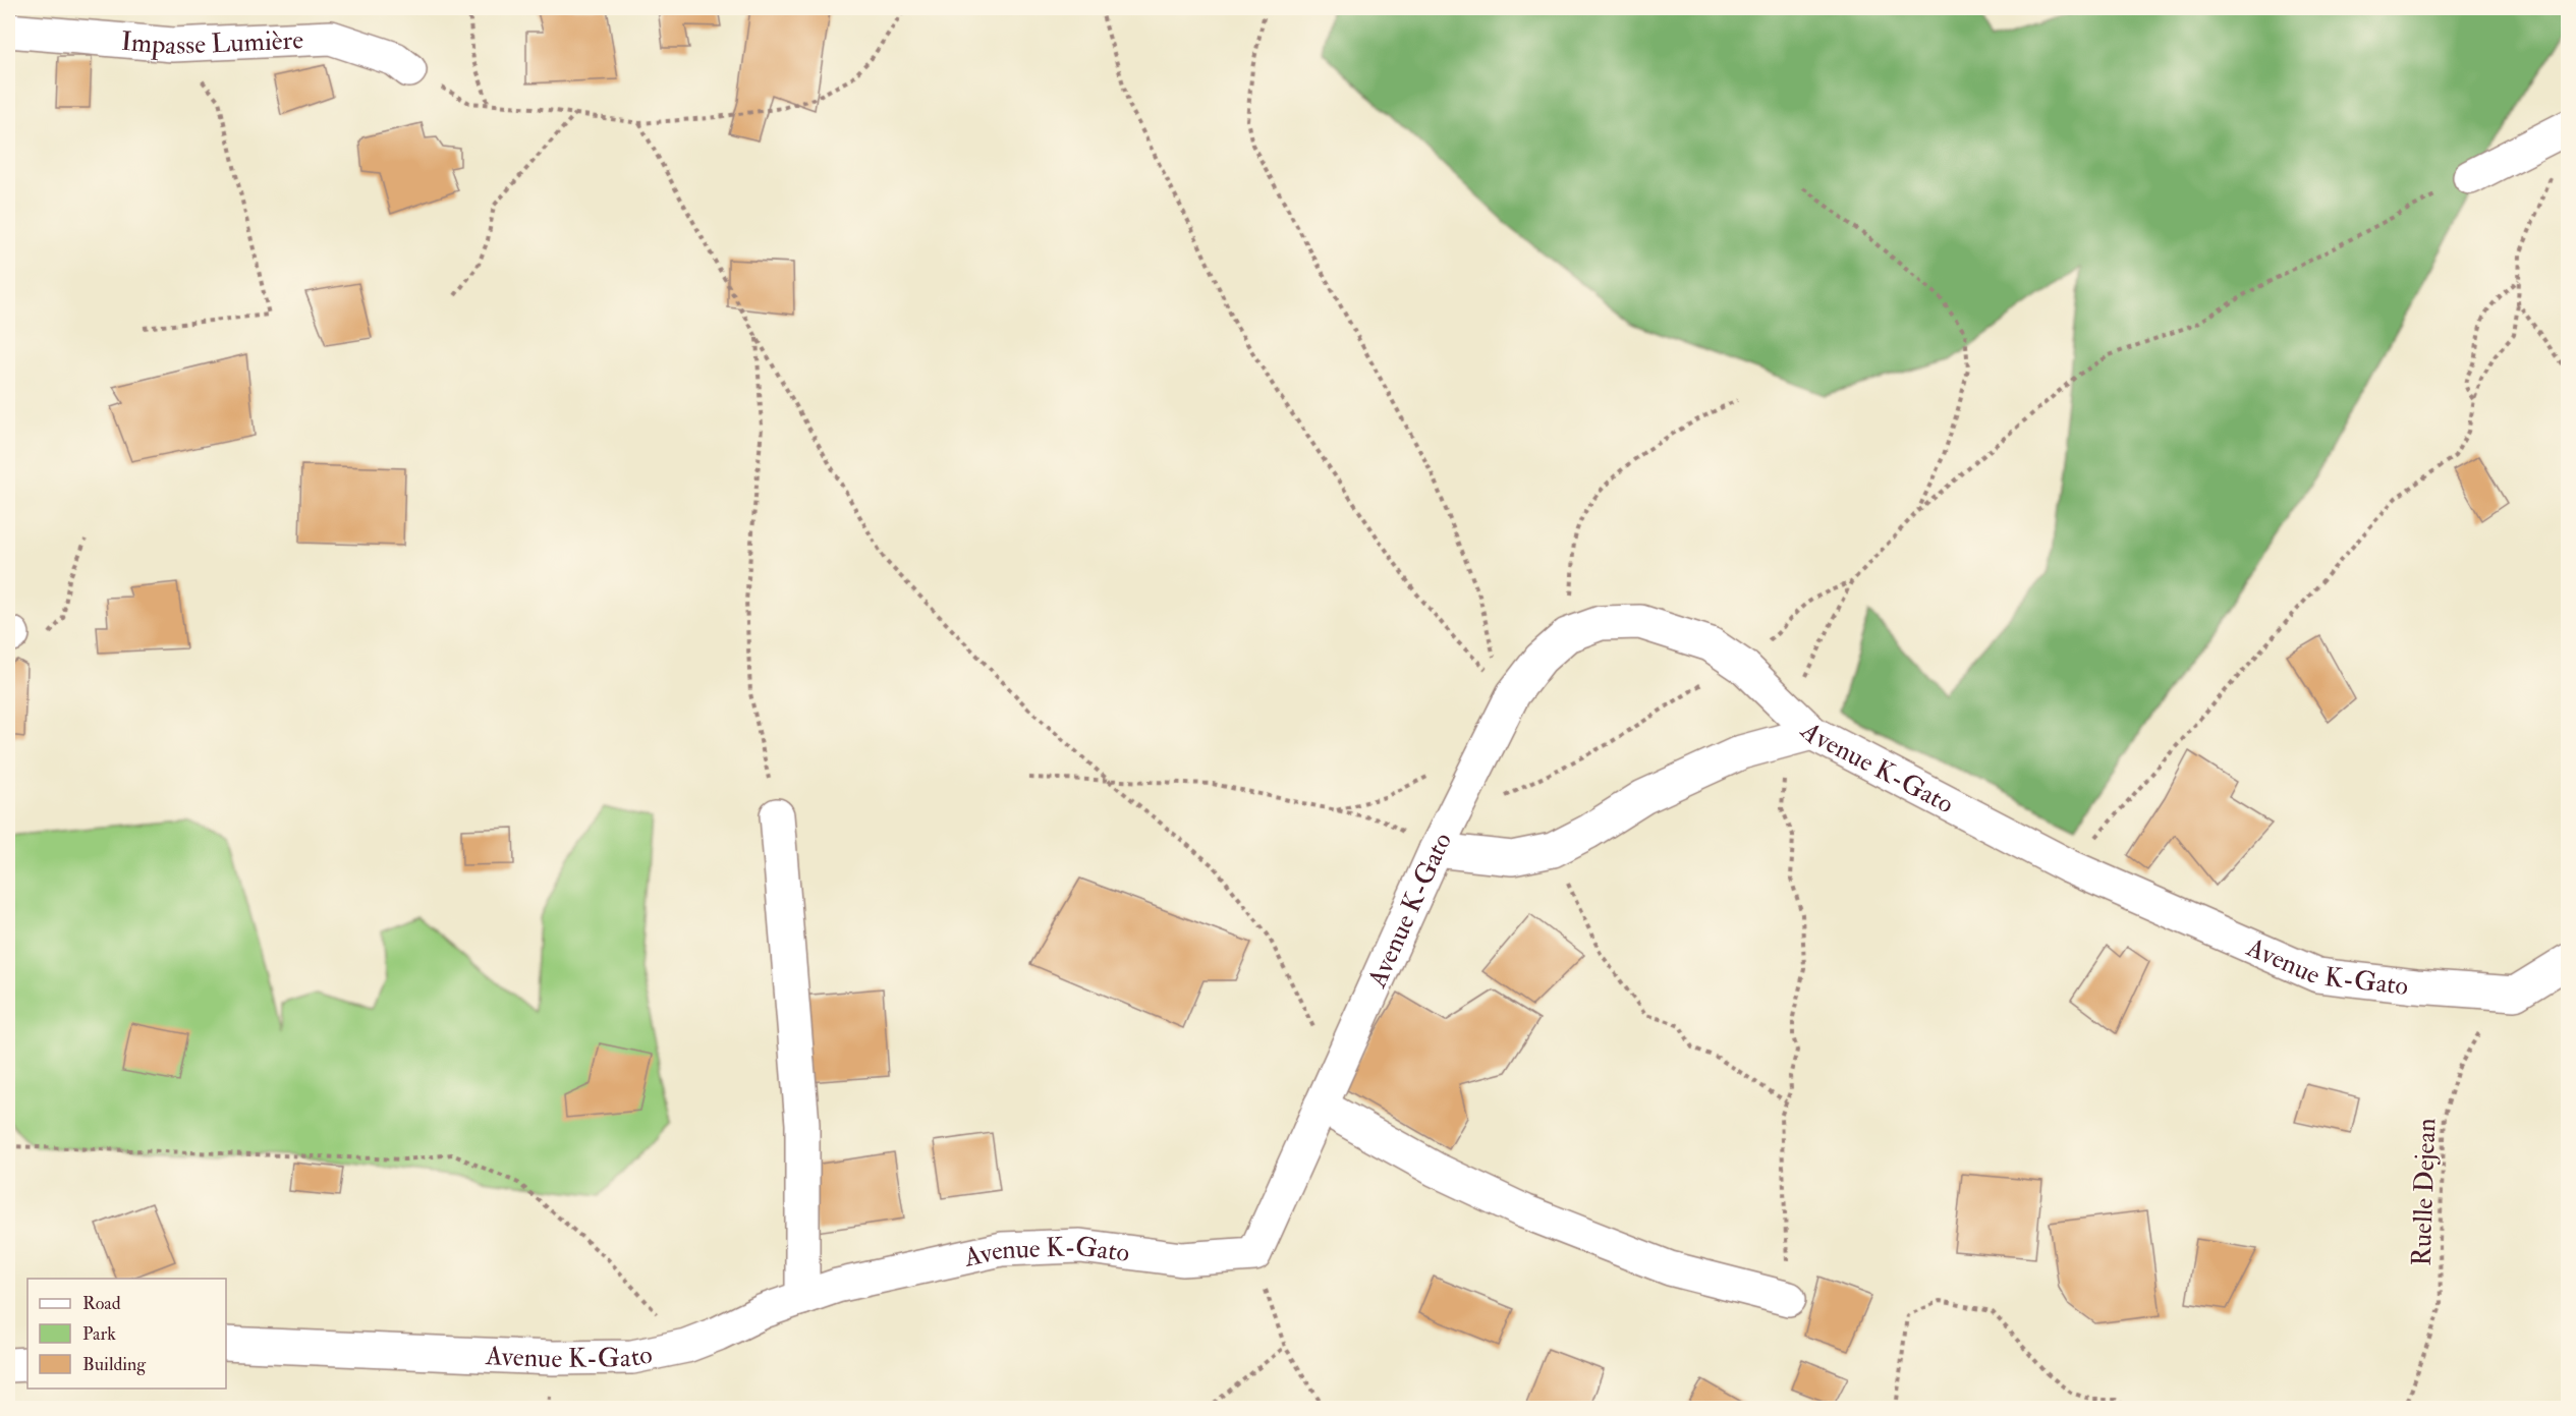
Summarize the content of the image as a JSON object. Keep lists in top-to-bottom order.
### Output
{
  "streets": {
    "street": ["Impasse Lumière", "Avenue K-Gato"],
    "path": ["Ruelle Dejean"]
  },
  "crossings": [
    ["Avenue K-Gato", "Ruelle Dejean"]
  ],
  "legend": ["Road", "Park", "Building"]
}
